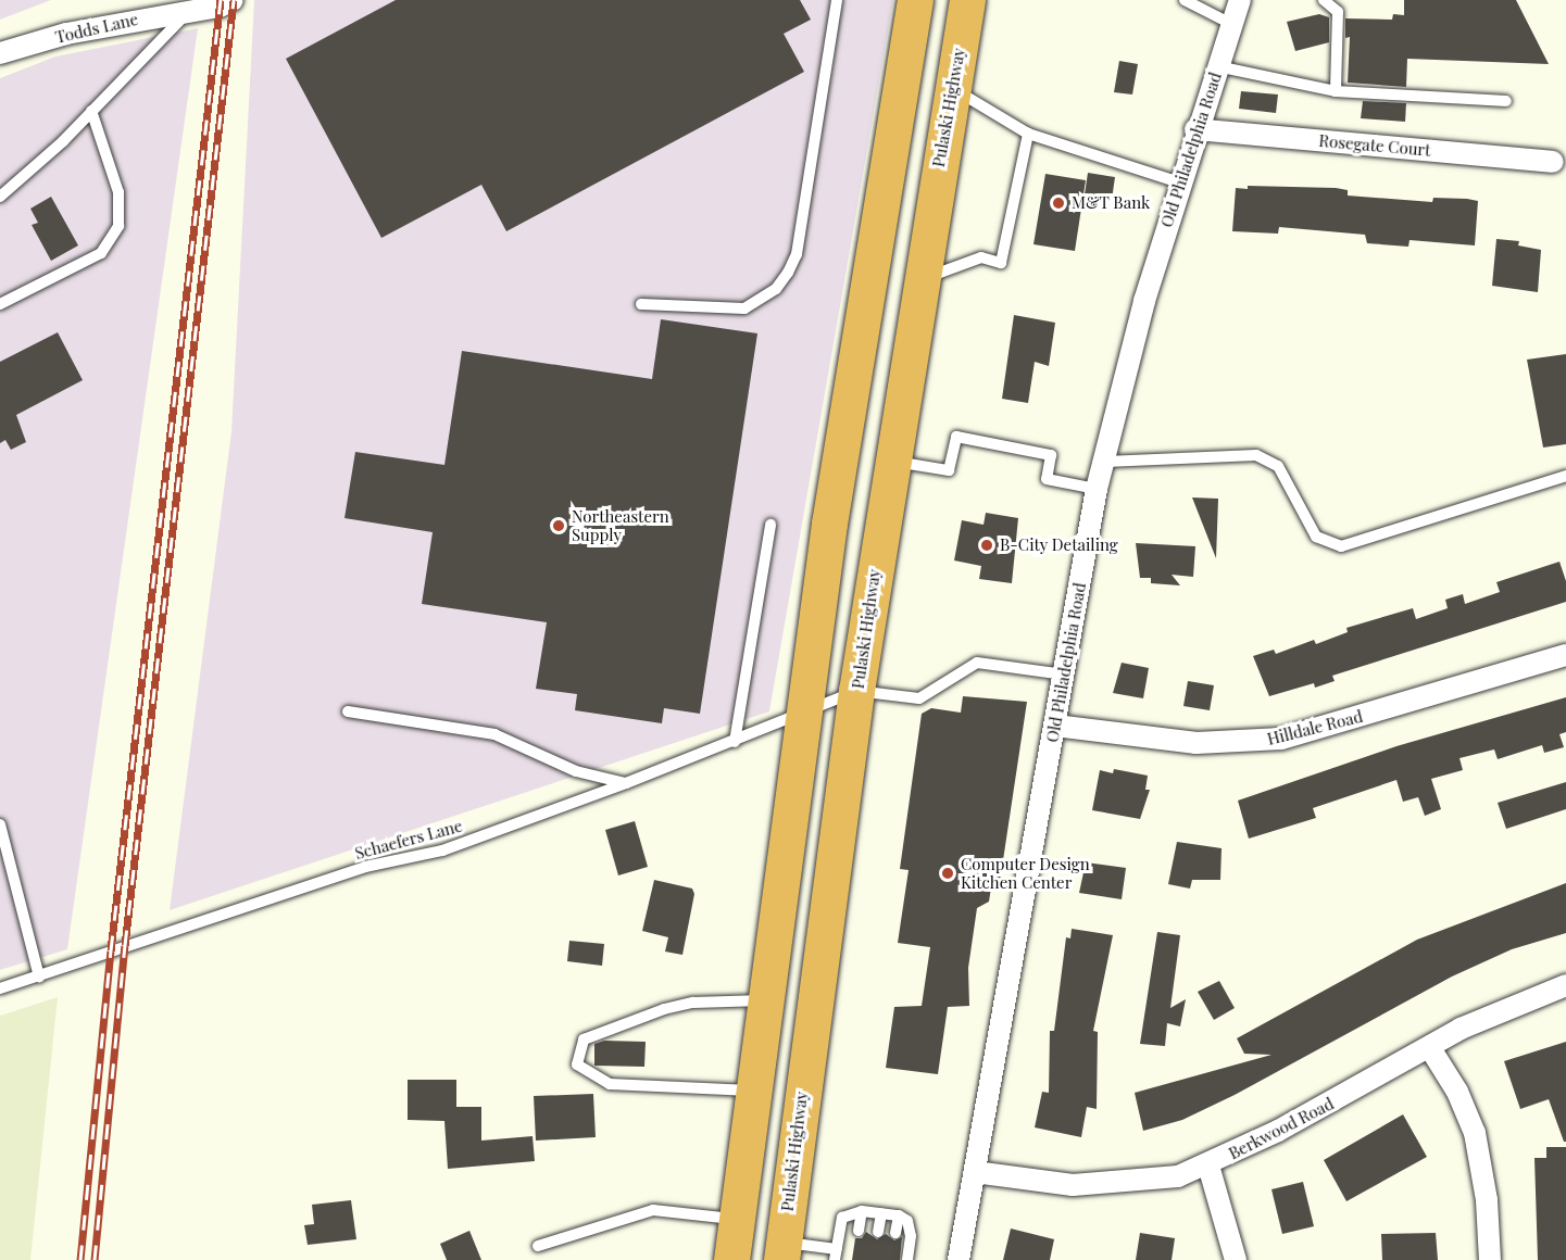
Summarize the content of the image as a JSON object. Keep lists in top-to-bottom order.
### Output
{
  "streets": {
    "highway": ["Pulaski Highway"],
    "street": [
      "Todds Lane",
      "Rosegate Court",
      "Old Philadelphia Road",
      "Hilldale Road",
      "Berkwood Road"
    ],
    "lane": ["Schaefers Lane"]
  },
  "crossings": [
    ["Pulaski Highway", "Schaefers Lane"],
    ["Rosegate Court", "Old Philadelphia Road"],
    ["Old Philadelphia Road", "Hilldale Road"],
    ["Old Philadelphia Road", "Berkwood Road"]
  ],
  "places": [
    "M&T Bank",
    "Northeastern Supply",
    "B-City Detailing",
    "Computer Design Kitchen Center"
  ]
}
